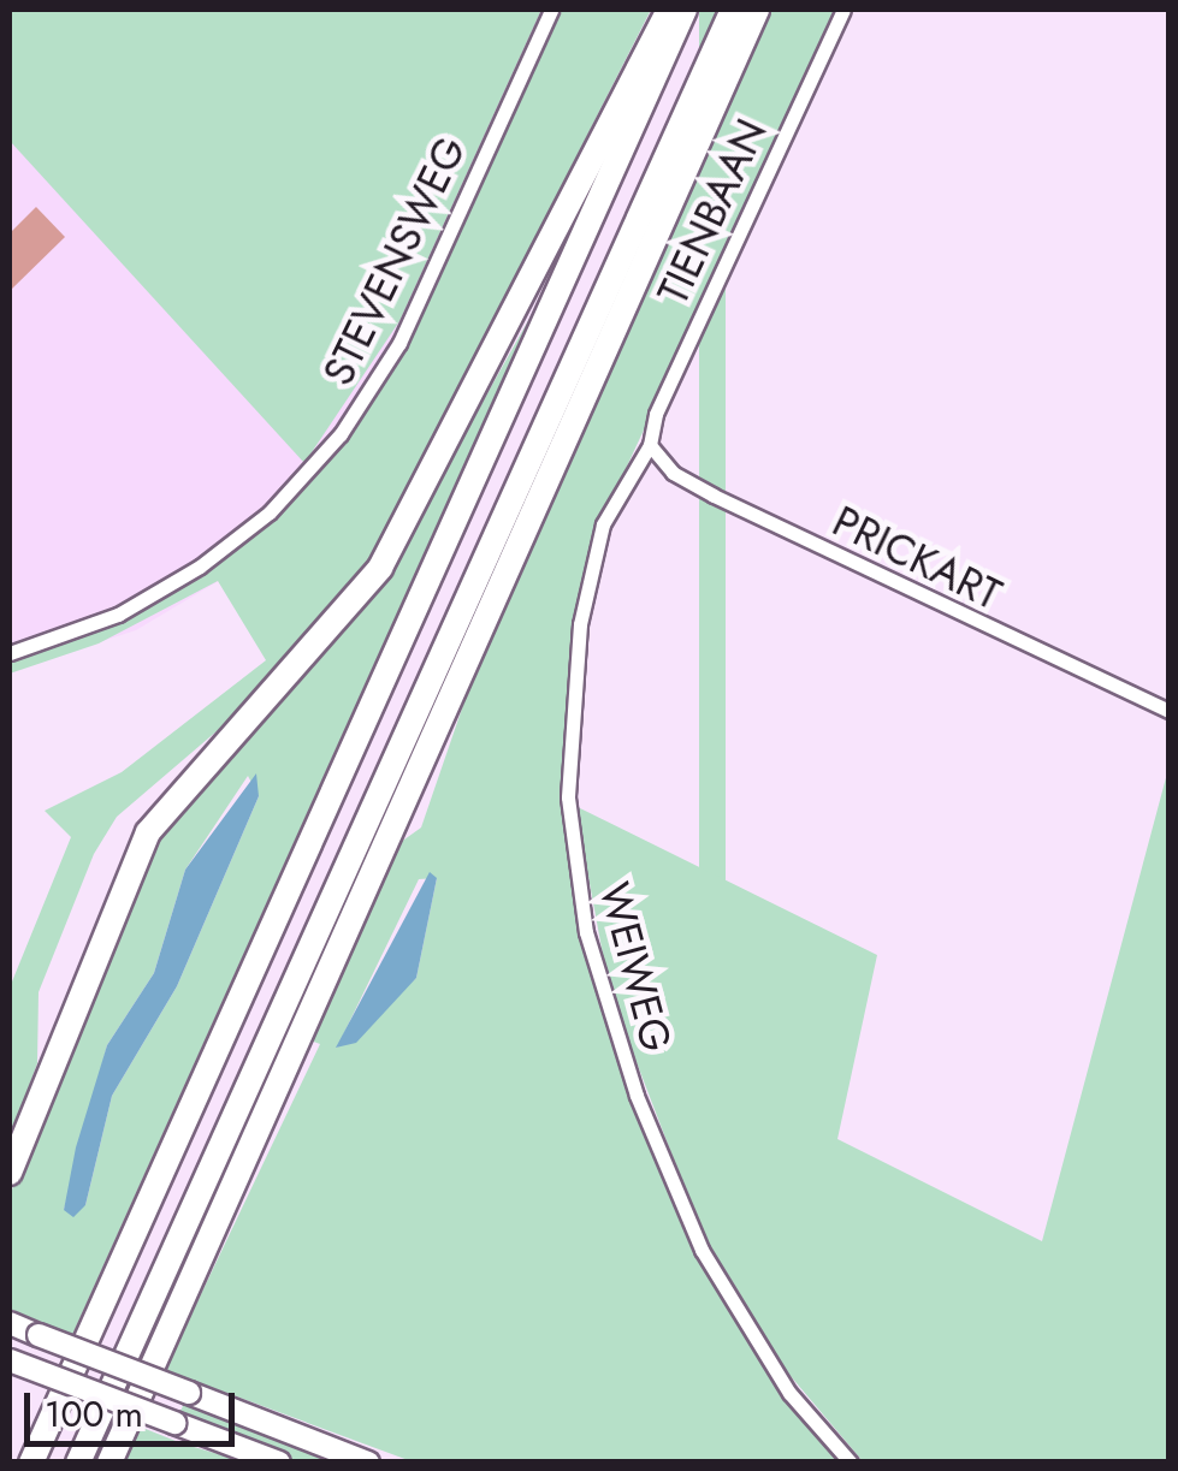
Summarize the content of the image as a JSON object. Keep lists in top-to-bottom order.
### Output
{
  "streets": {
    "street": [
      "TIENBAAN",
      "STEVENSWEG",
      "PRICKART",
      "WEIWEG"
    ]
  },
  "crossings": [
    ["TIENBAAN", "PRICKART"],
    ["TIENBAAN", "WEIWEG"],
    ["PRICKART", "WEIWEG"]
  ],
  "scale_bar": "100 m"
}
